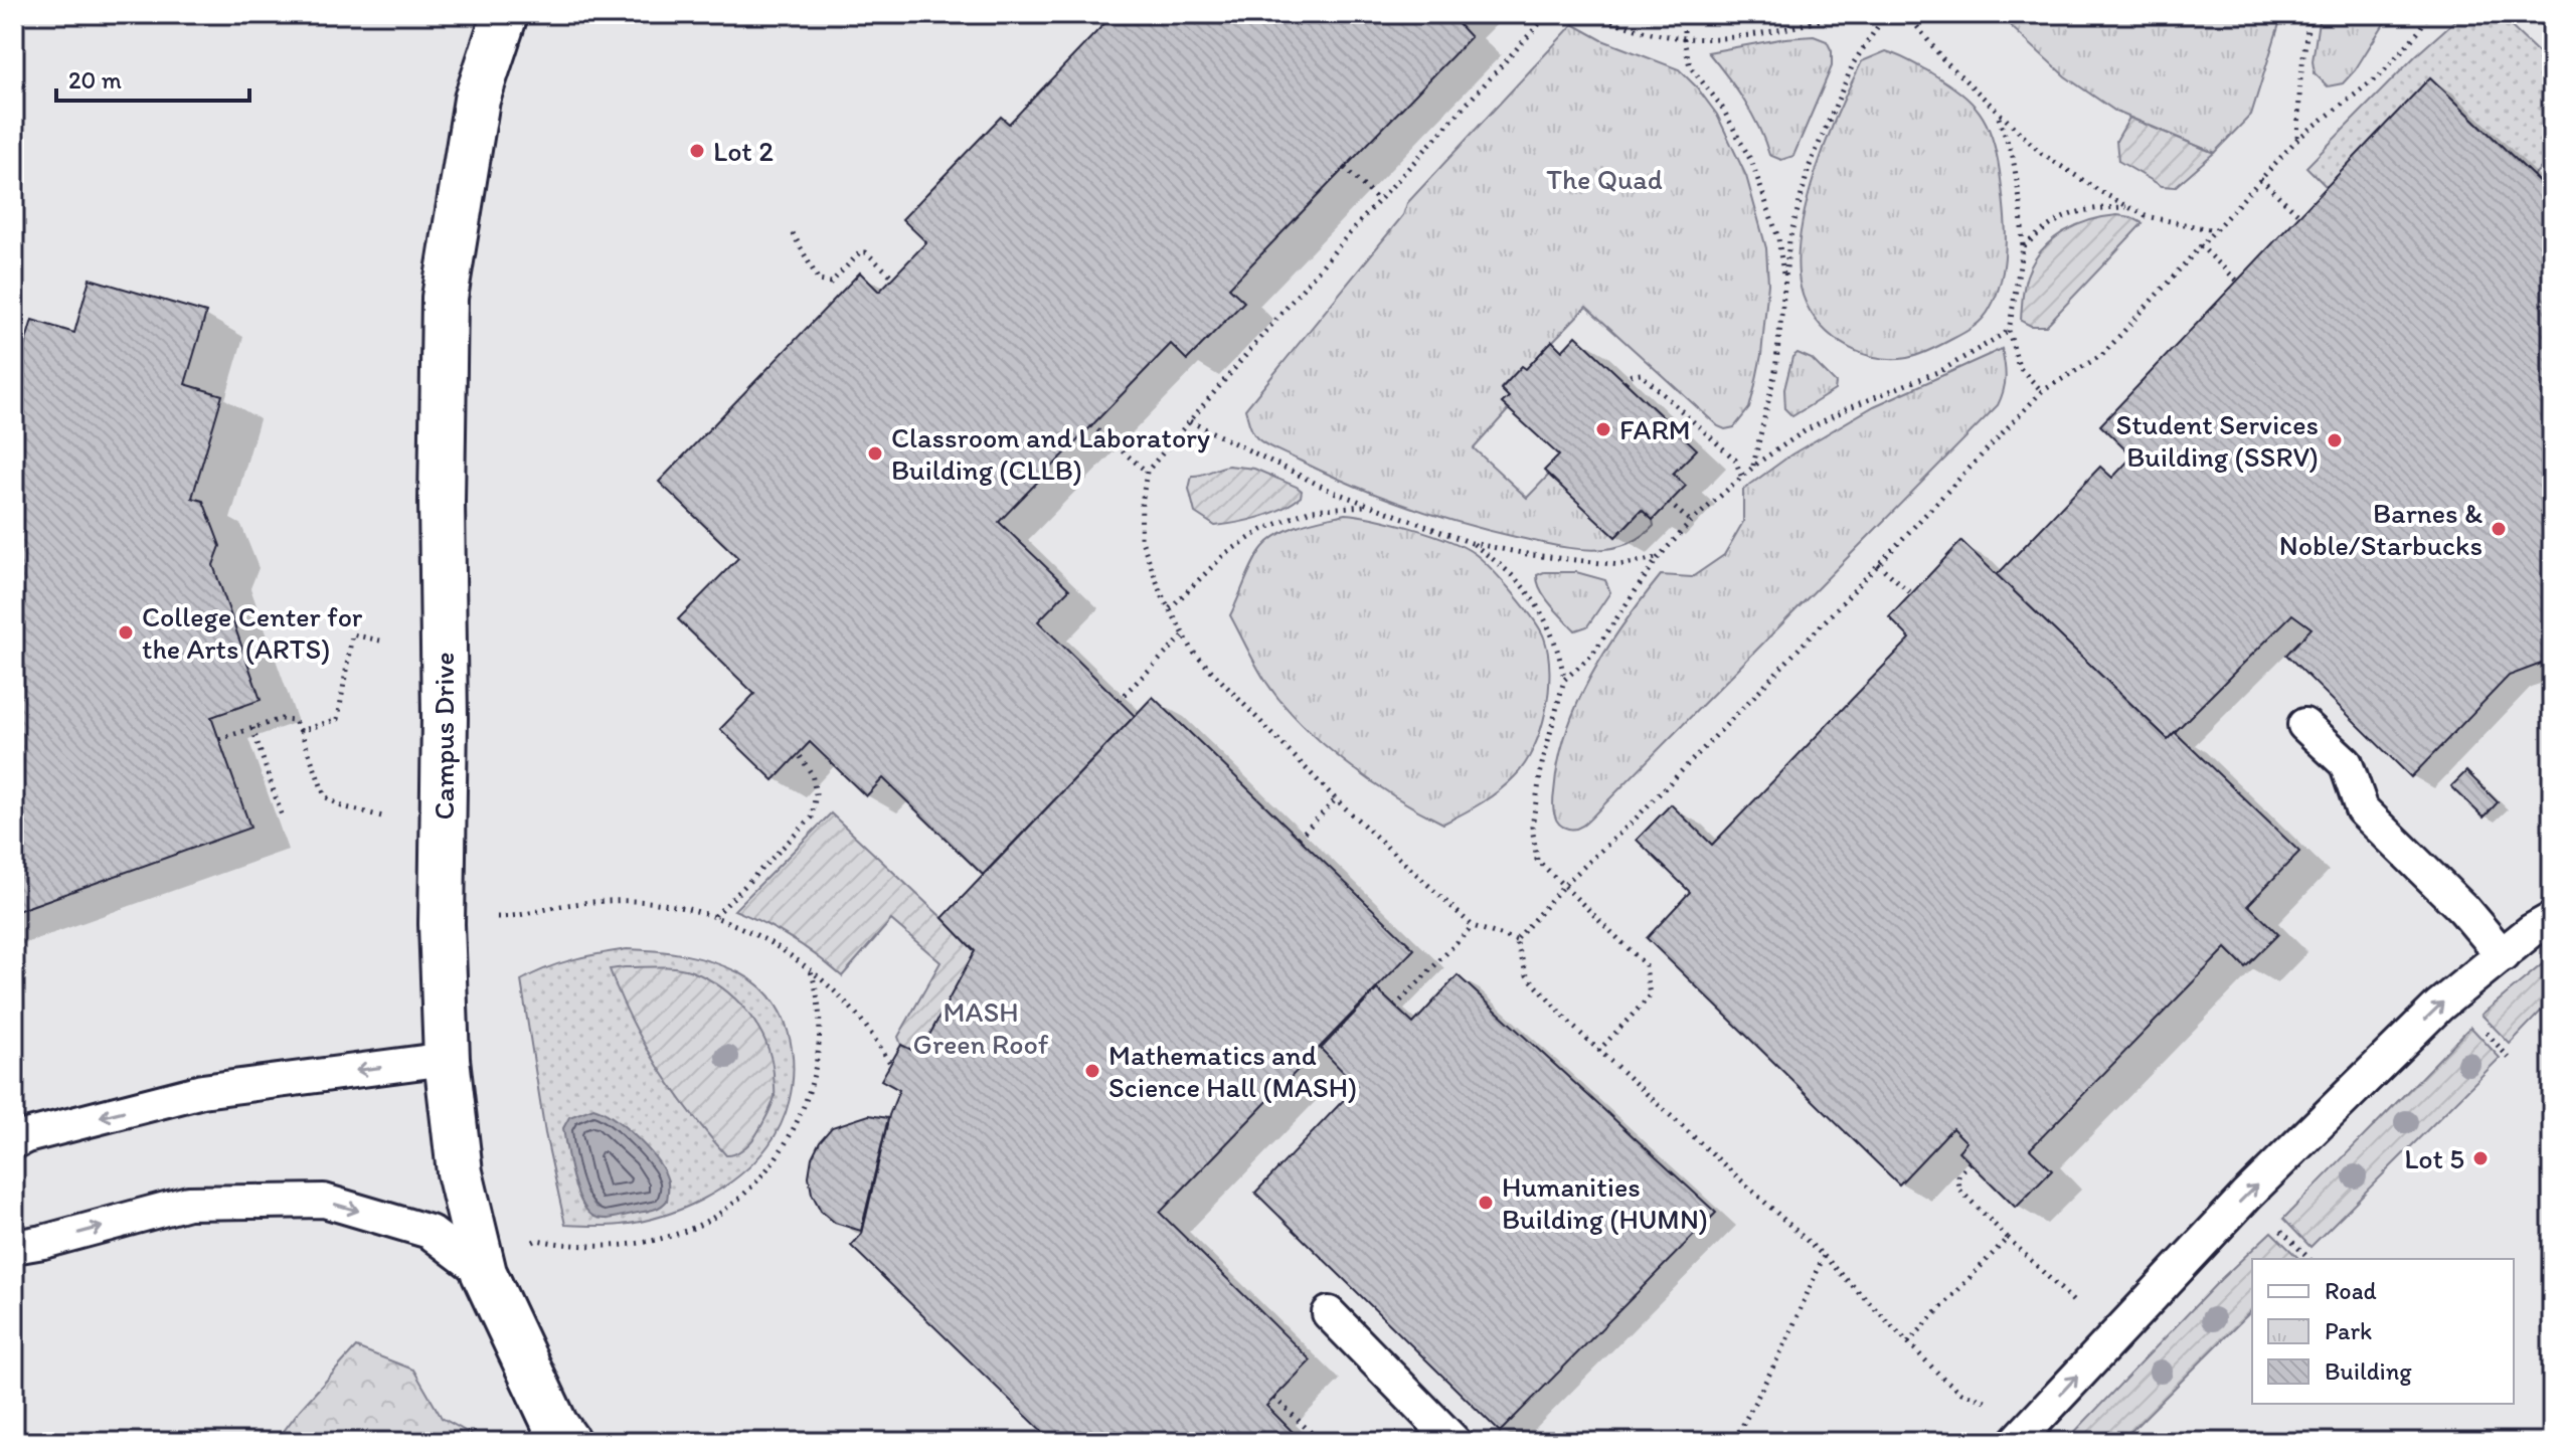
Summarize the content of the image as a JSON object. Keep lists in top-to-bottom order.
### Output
{
  "streets": {
    "street": ["Campus Drive"]
  },
  "parks": ["The Quad", "MASH Green Roof"],
  "places": [
    "Lot 2",
    "FARM",
    "Student Services Building (SSRV)",
    "Classroom and Laboratory Building (CLLB)",
    "Barnes & Noble/Starbucks",
    "College Center for the Arts (ARTS)",
    "Mathematics and Science Hall (MASH)",
    "Lot 5",
    "Humanities Building (HUMN)"
  ],
  "legend": ["Road", "Park", "Building"],
  "scale_bar": "20 m"
}
